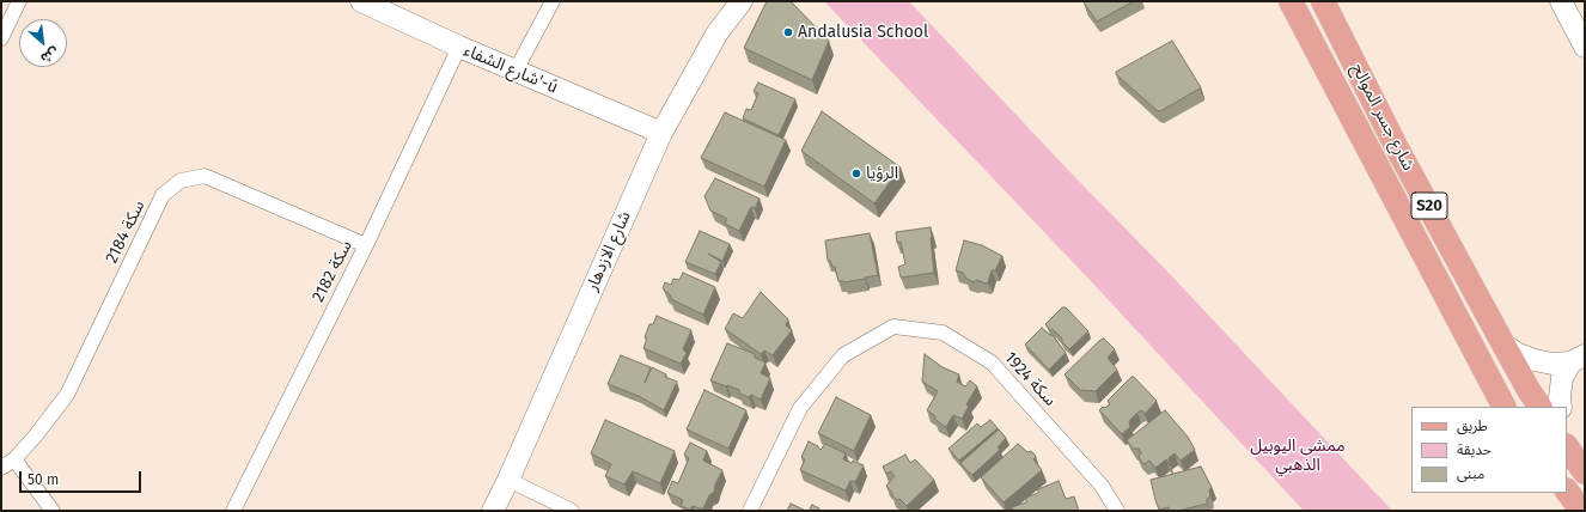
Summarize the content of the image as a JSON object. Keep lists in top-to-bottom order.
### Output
{
  "streets": {
    "main road": ["شارع جسر الموالح", "S20"],
    "street": [
      "شارع الشفاء'-ú",
      "سكة 2184",
      "شارع الازدهار",
      "سكة 2182",
      "سكة 1924"
    ]
  },
  "crossings": [
    ["شارع الشفاء'-ú", "شارع الازدهار"],
    ["شارع الشفاء'-ú", "سكة 2182"],
    ["سكة 2184", "سكة 2182"]
  ],
  "parks": ["ممشى اليوبيل الذهبي"],
  "places": ["Andalusia School", "الرؤيا"],
  "legend": ["طريق", "حديقة", "مبنى"],
  "scale_bar": "50 m",
  "north": "bottom right"
}
